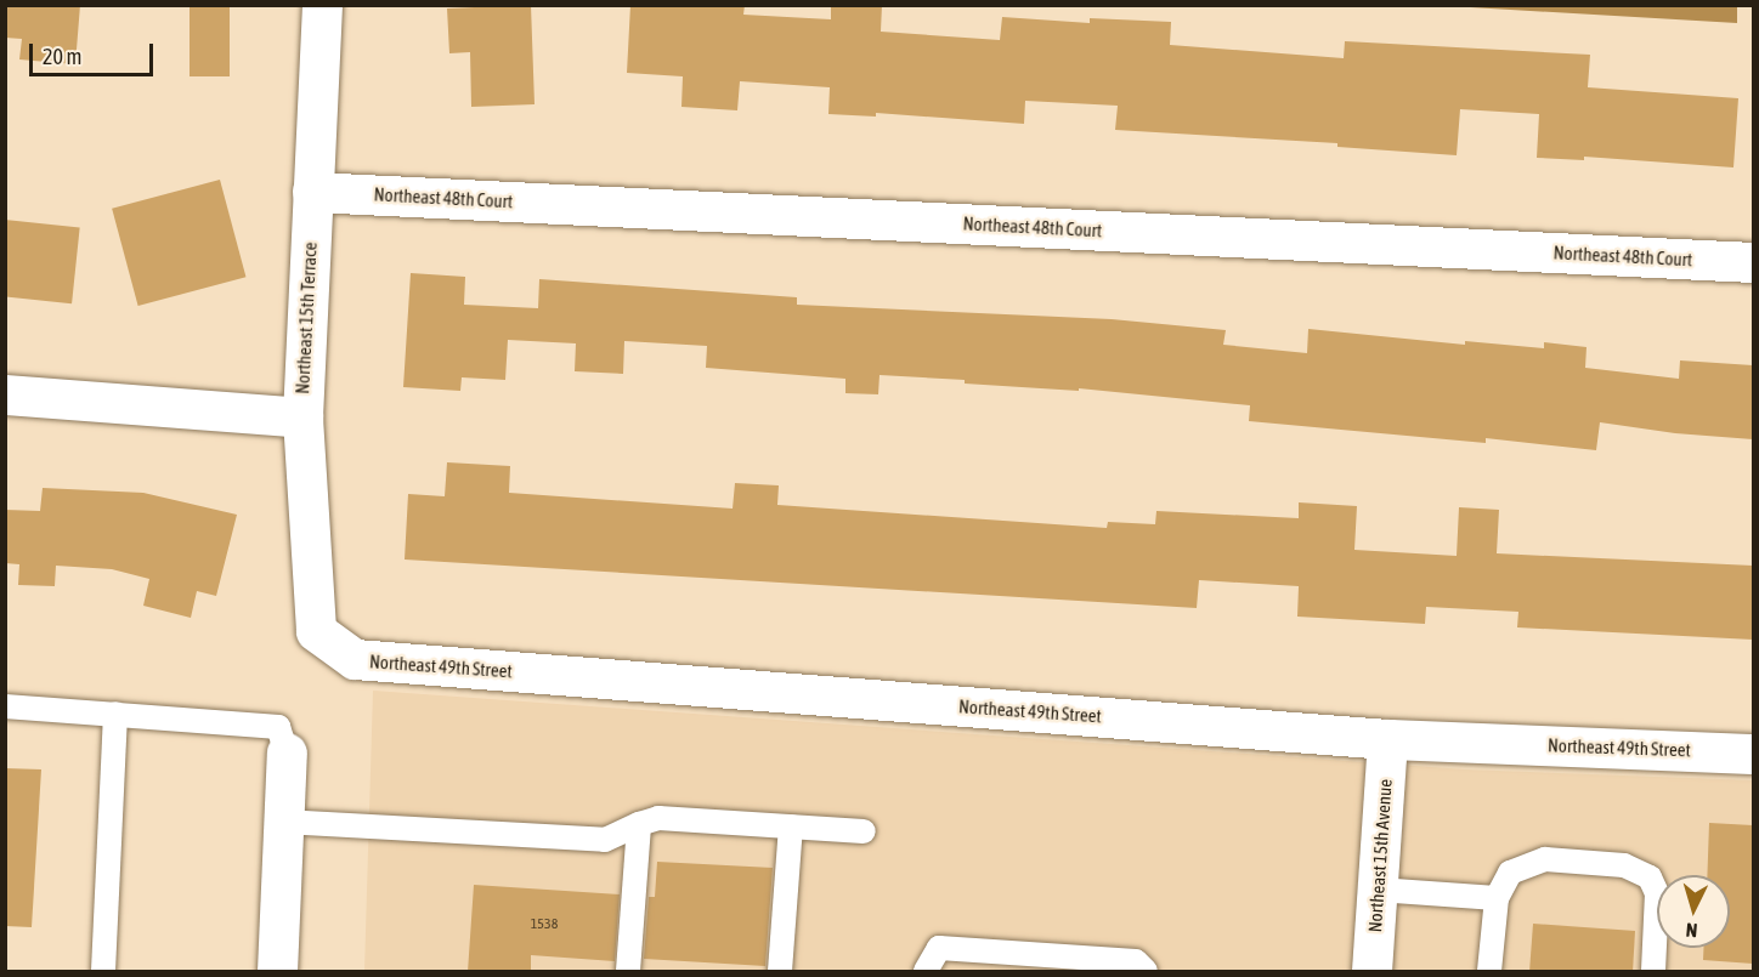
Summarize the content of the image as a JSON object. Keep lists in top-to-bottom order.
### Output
{
  "streets": {
    "street": [
      "Northeast 48th Court",
      "Northeast 15th Terrace",
      "Northeast 49th Street",
      "Northeast 15th Avenue"
    ]
  },
  "crossings": [
    ["Northeast 48th Court", "Northeast 15th Terrace"],
    ["Northeast 15th Terrace", "Northeast 49th Street"],
    ["Northeast 49th Street", "Northeast 15th Avenue"]
  ],
  "house_numbers": ["1538"],
  "scale_bar": "20 m",
  "north": "bottom"
}
